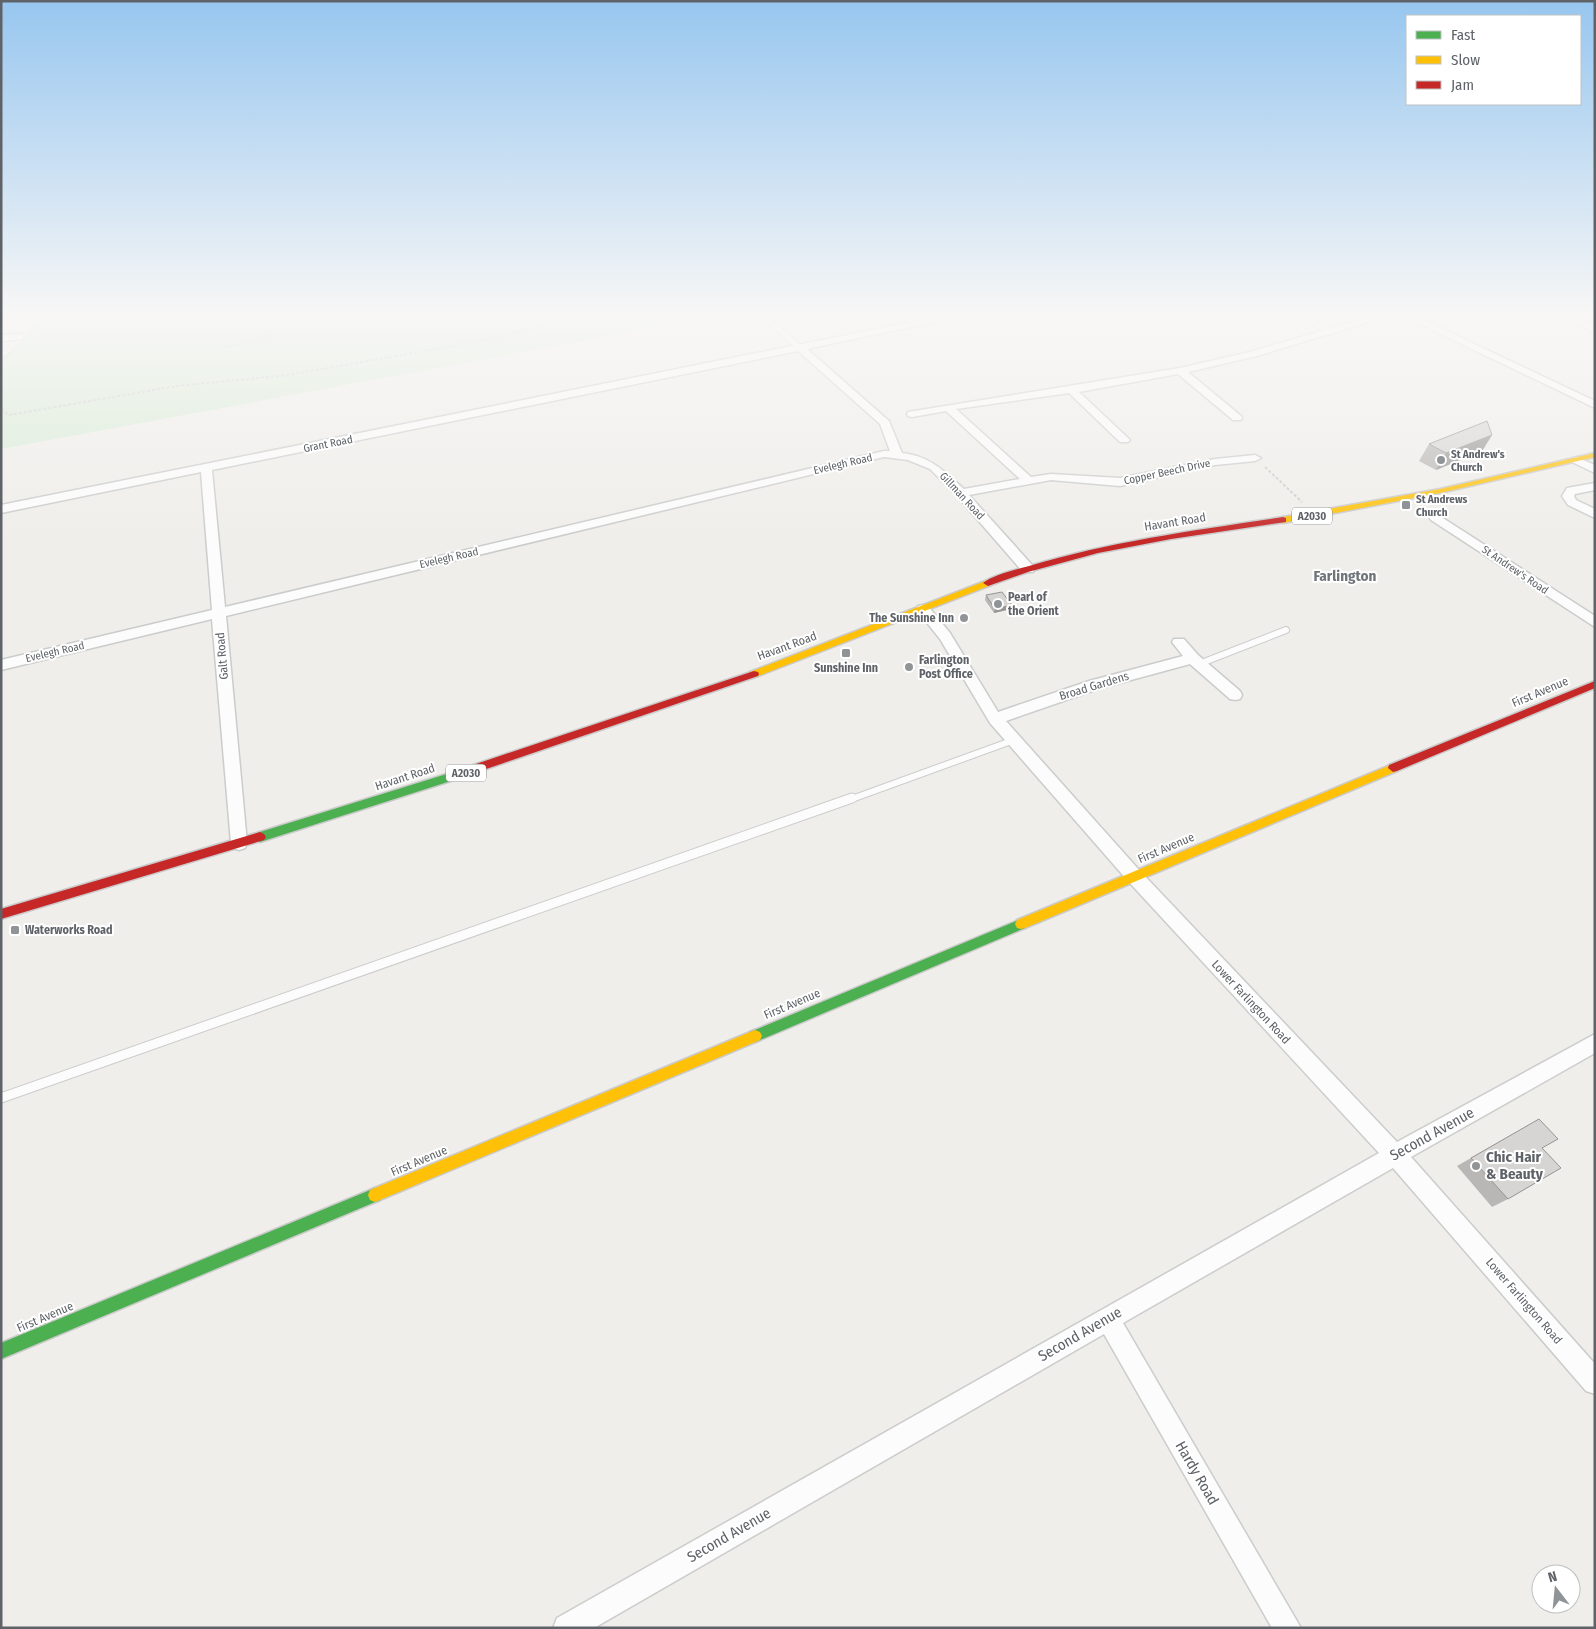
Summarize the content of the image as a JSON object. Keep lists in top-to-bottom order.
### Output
{
  "streets": {
    "main road": ["A2030", "Havant Road", "First Avenue"],
    "street": [
      "Grant Road",
      "Evelegh Road",
      "Copper Beech Drive",
      "Gillman Road",
      "St Andrew's Road",
      "Galt Road",
      "Broad Gardens",
      "Lower Farlington Road",
      "Second Avenue",
      "Hardy Road"
    ]
  },
  "crossings": [
    ["Grant Road", "Galt Road"],
    ["Evelegh Road", "Gillman Road"],
    ["Evelegh Road", "Galt Road"],
    ["Copper Beech Drive", "Gillman Road"],
    ["Gillman Road", "Havant Road"],
    ["Havant Road", "Galt Road"],
    ["Havant Road", "Lower Farlington Road"],
    ["Broad Gardens", "Lower Farlington Road"],
    ["First Avenue", "Lower Farlington Road"],
    ["Lower Farlington Road", "Second Avenue"],
    ["Second Avenue", "Hardy Road"]
  ],
  "districts": ["Farlington"],
  "places": {
    "other": [
      "St Andrew's Church",
      "Pearl of the Orient",
      "The Sunshine Inn",
      "Farlington Post Office",
      "Chic Hair & Beauty"
    ],
    "transit": ["St Andrews Church", "Sunshine Inn", "Waterworks Road"]
  },
  "legend": ["Fast", "Slow", "Jam"],
  "north": "top"
}
